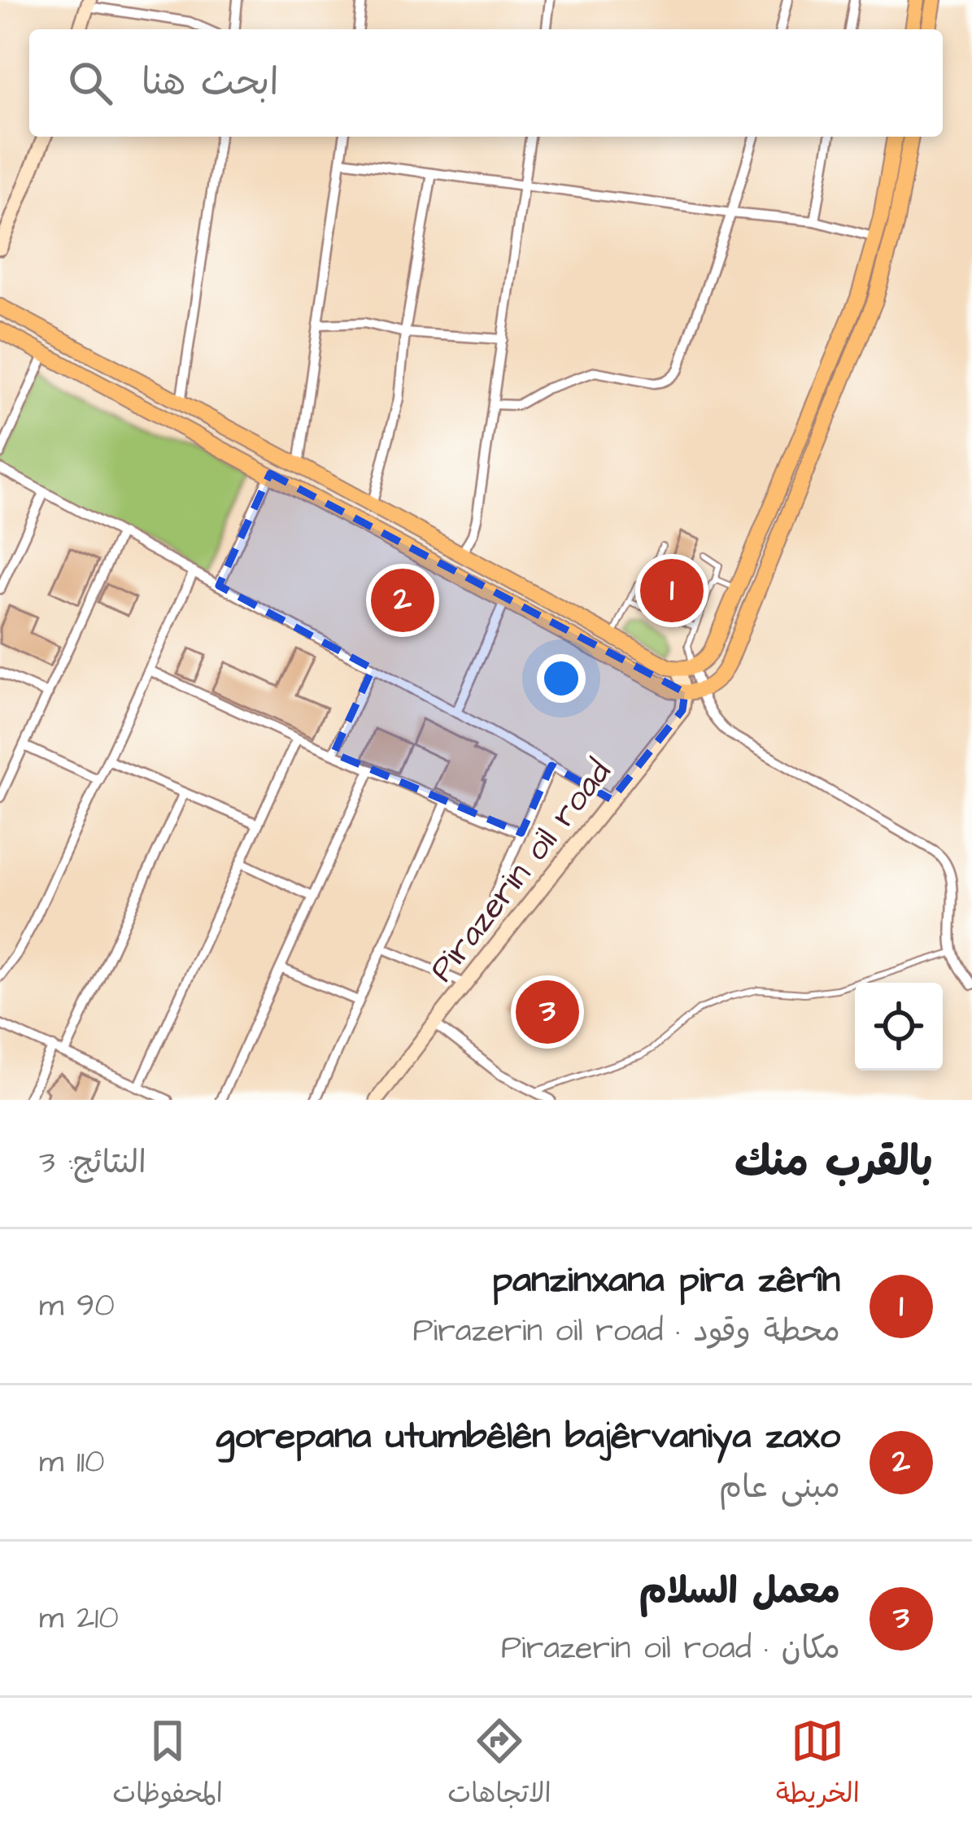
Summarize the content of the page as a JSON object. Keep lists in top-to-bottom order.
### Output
{
  "streets": {
    "main road": ["Pirazerin oil road"]
  },
  "page": {
    "search": "ابحث هنا",
    "pins": ["1", "2", "3"],
    "heading": ["بالقرب منك", "النتائج: 3"],
    "list": [
      {
        "mark": "1",
        "name": "panzinxana pira zêrîn",
        "note": "محطة وقود · Pirazerin oil road",
        "value": "90 m"
      },
      {
        "mark": "2",
        "name": "gorepana utumbêlên bajêrvaniya zaxo",
        "note": "مبنى عام",
        "value": "110 m"
      },
      {
        "mark": "3",
        "name": "معمل السلام",
        "note": "مكان · Pirazerin oil road",
        "value": "210 m"
      }
    ],
    "nav": ["الخريطة", "الاتجاهات", "المحفوظات"]
  }
}
